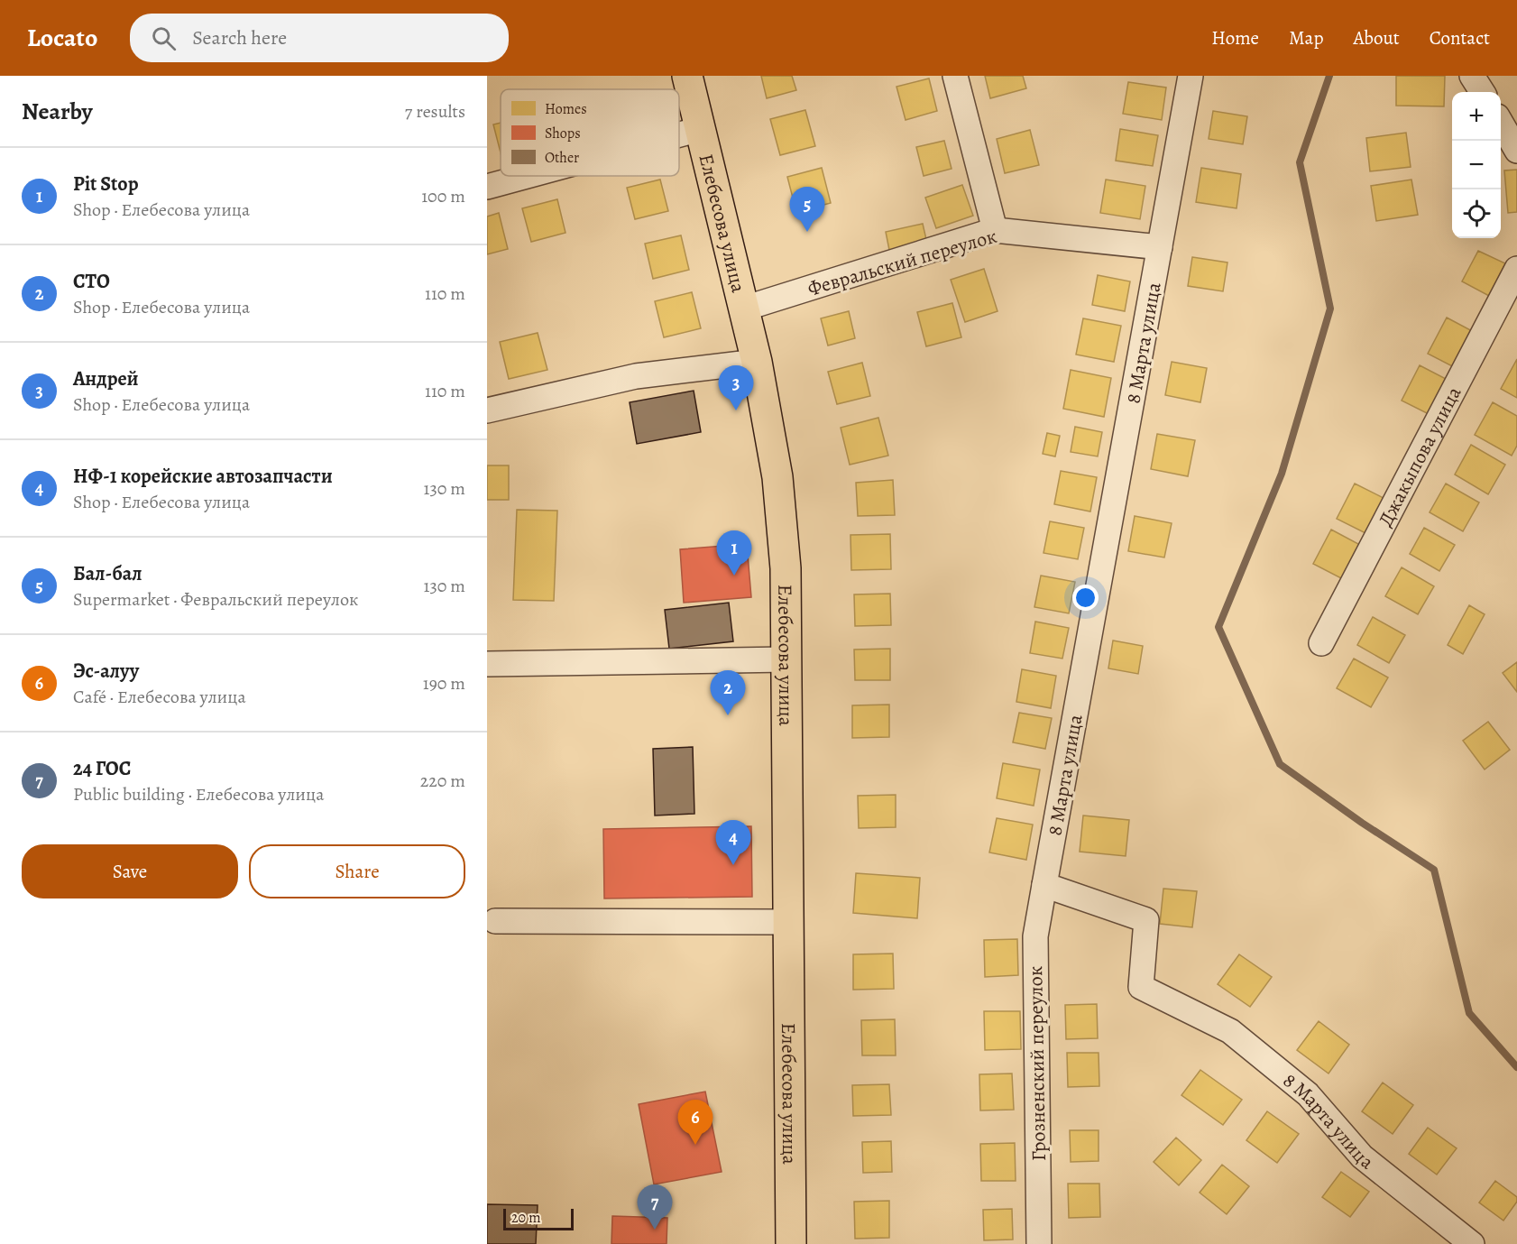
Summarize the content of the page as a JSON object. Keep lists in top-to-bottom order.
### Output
{
  "streets": {
    "main road": ["Елебесова улица"],
    "street": [
      "Февральский переулок",
      "8 Марта улица",
      "Джакыпова улица",
      "Грозненский переулок"
    ]
  },
  "crossings": [
    ["Елебесова улица", "Февральский переулок"],
    ["Февральский переулок", "8 Марта улица"],
    ["8 Марта улица", "Грозненский переулок"]
  ],
  "legend": ["Homes", "Shops", "Other"],
  "scale_bar": "20 m",
  "page": {
    "header": "Locato",
    "search": "Search here",
    "nav": [
      "Home",
      "Map",
      "About",
      "Contact"
    ],
    "heading": ["Nearby", "7 results"],
    "map_buttons": ["+", "−"],
    "list": [
      {
        "mark": "1",
        "name": "Pit Stop",
        "note": "Shop · Елебесова улица",
        "value": "100 m"
      },
      {
        "mark": "2",
        "name": "СТО",
        "note": "Shop · Елебесова улица",
        "value": "110 m"
      },
      {
        "mark": "3",
        "name": "Андрей",
        "note": "Shop · Елебесова улица",
        "value": "110 m"
      },
      {
        "mark": "4",
        "name": "НФ-1 корейские автозапчасти",
        "note": "Shop · Елебесова улица",
        "value": "130 m"
      },
      {
        "mark": "5",
        "name": "Бал-бал",
        "note": "Supermarket · Февральский переулок",
        "value": "130 m"
      },
      {
        "mark": "6",
        "name": "Эс-алуу",
        "note": "Café · Елебесова улица",
        "value": "190 m"
      },
      {
        "mark": "7",
        "name": "24 ГОС",
        "note": "Public building · Елебесова улица",
        "value": "220 m"
      }
    ],
    "pins": [
      "5",
      "3",
      "1",
      "2",
      "4",
      "6",
      "7"
    ],
    "buttons": ["Save", "Share"],
    "scale": "20 m"
  }
}
